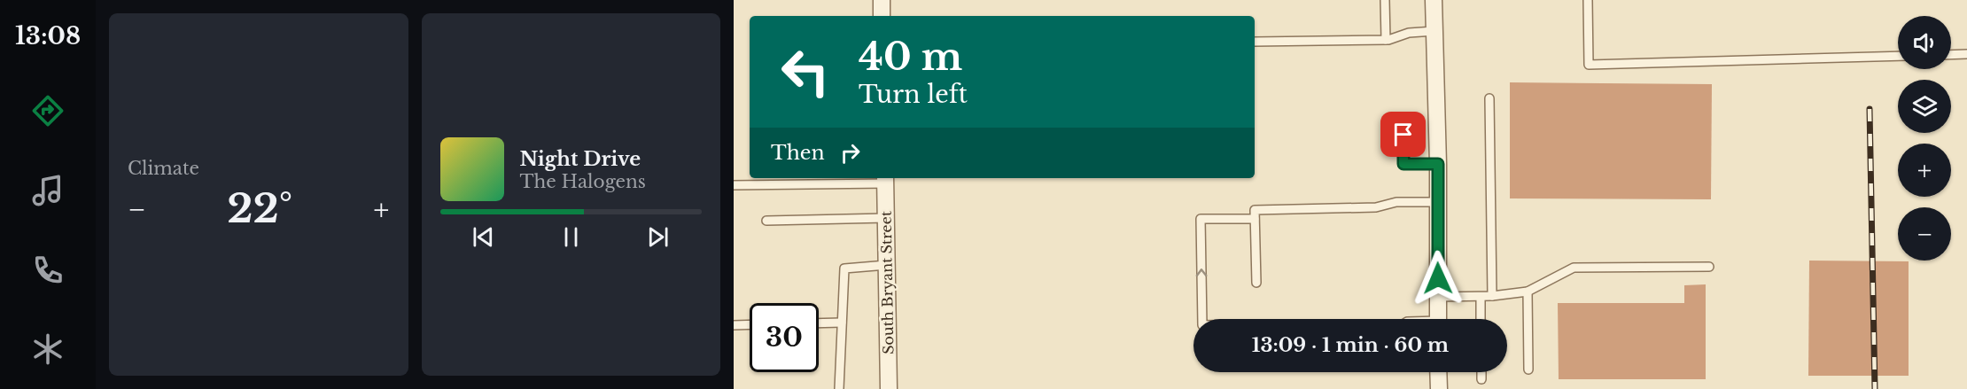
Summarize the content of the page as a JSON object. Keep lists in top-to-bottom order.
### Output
{
  "streets": {
    "street": ["South Bryant Street"]
  },
  "page": {
    "tabs": "13:08",
    "tile": "Climate",
    "map_buttons": ["+", "−"],
    "turn": ["40 m", "Turn left"],
    "then": "Then",
    "song": ["Night Drive", "The Halogens"],
    "heat": ["−", "22°", "+"],
    "limit": "30",
    "trip": "13:09 · 1 min · 60 m"
  }
}
